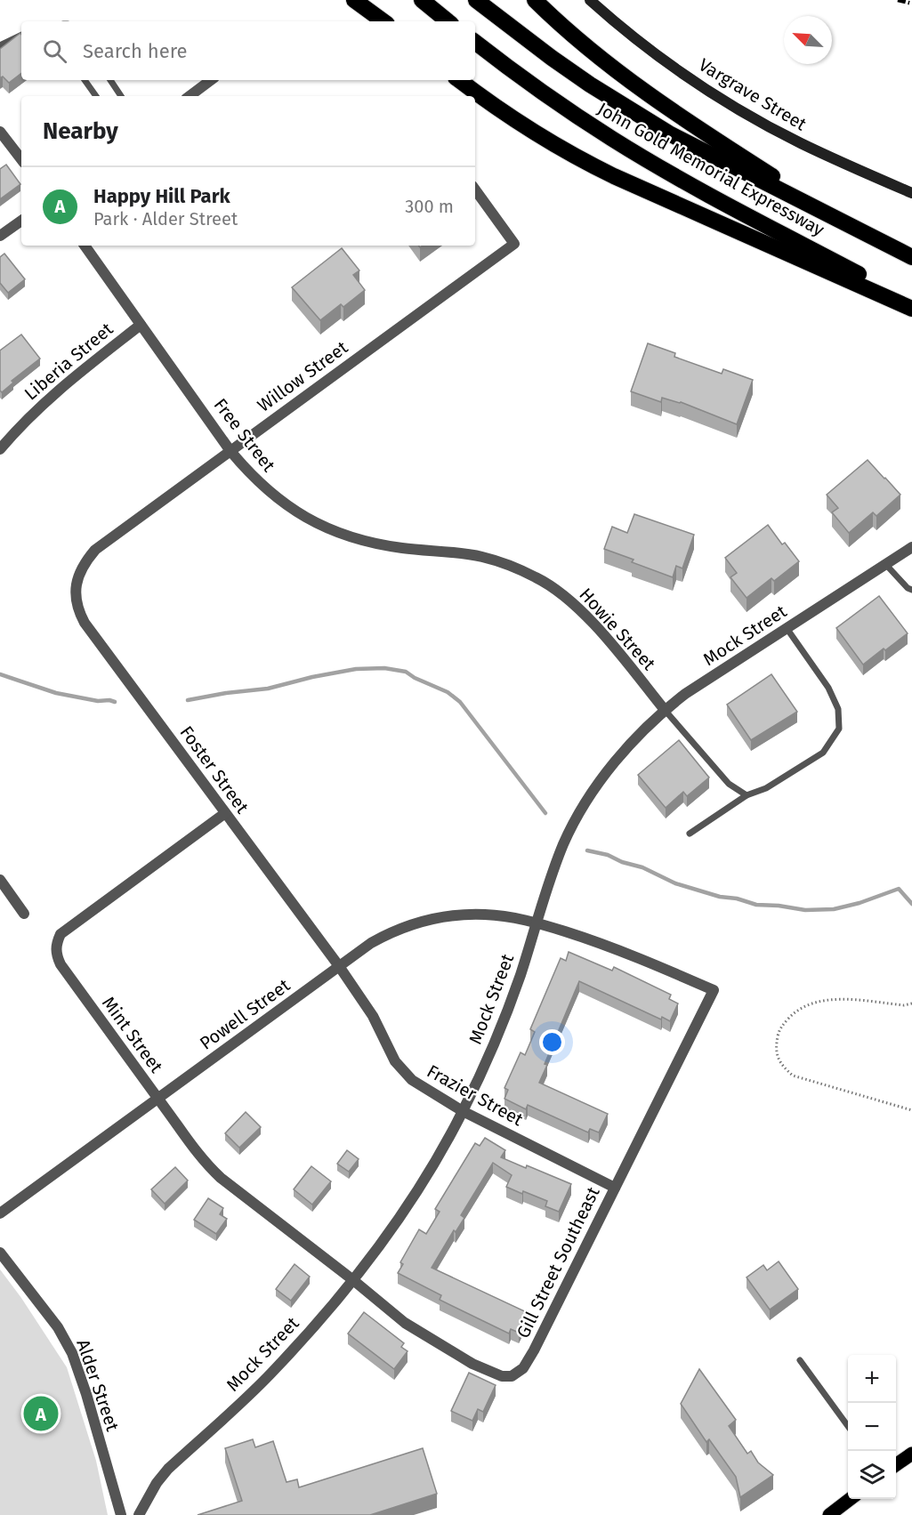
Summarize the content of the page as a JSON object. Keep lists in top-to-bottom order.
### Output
{
  "streets": {
    "highway": ["John Gold Memorial Expressway"],
    "street": [
      "Vargrave Street",
      "Liberia Street",
      "Willow Street",
      "Free Street",
      "Howie Street",
      "Mock Street",
      "Foster Street",
      "Powell Street",
      "Mint Street",
      "Frazier Street",
      "Gill Street Southeast",
      "Alder Street"
    ]
  },
  "crossings": [
    ["Liberia Street", "Free Street"],
    ["Willow Street", "Free Street"],
    ["Willow Street", "Foster Street"],
    ["Free Street", "Howie Street"],
    ["Howie Street", "Mock Street"],
    ["Mock Street", "Powell Street"],
    ["Mock Street", "Mint Street"],
    ["Mock Street", "Frazier Street"],
    ["Mock Street", "Gill Street Southeast"],
    ["Foster Street", "Powell Street"],
    ["Foster Street", "Mint Street"],
    ["Foster Street", "Frazier Street"],
    ["Powell Street", "Mint Street"],
    ["Powell Street", "Frazier Street"],
    ["Powell Street", "Gill Street Southeast"],
    ["Mint Street", "Gill Street Southeast"],
    ["Frazier Street", "Gill Street Southeast"]
  ],
  "north": "top left",
  "page": {
    "search": "Search here",
    "heading": "Nearby",
    "list": [
      {
        "mark": "A",
        "name": "Happy Hill Park",
        "note": "Park · Alder Street",
        "value": "300 m"
      }
    ],
    "map_buttons": ["+", "−"],
    "pins": "A"
  }
}
